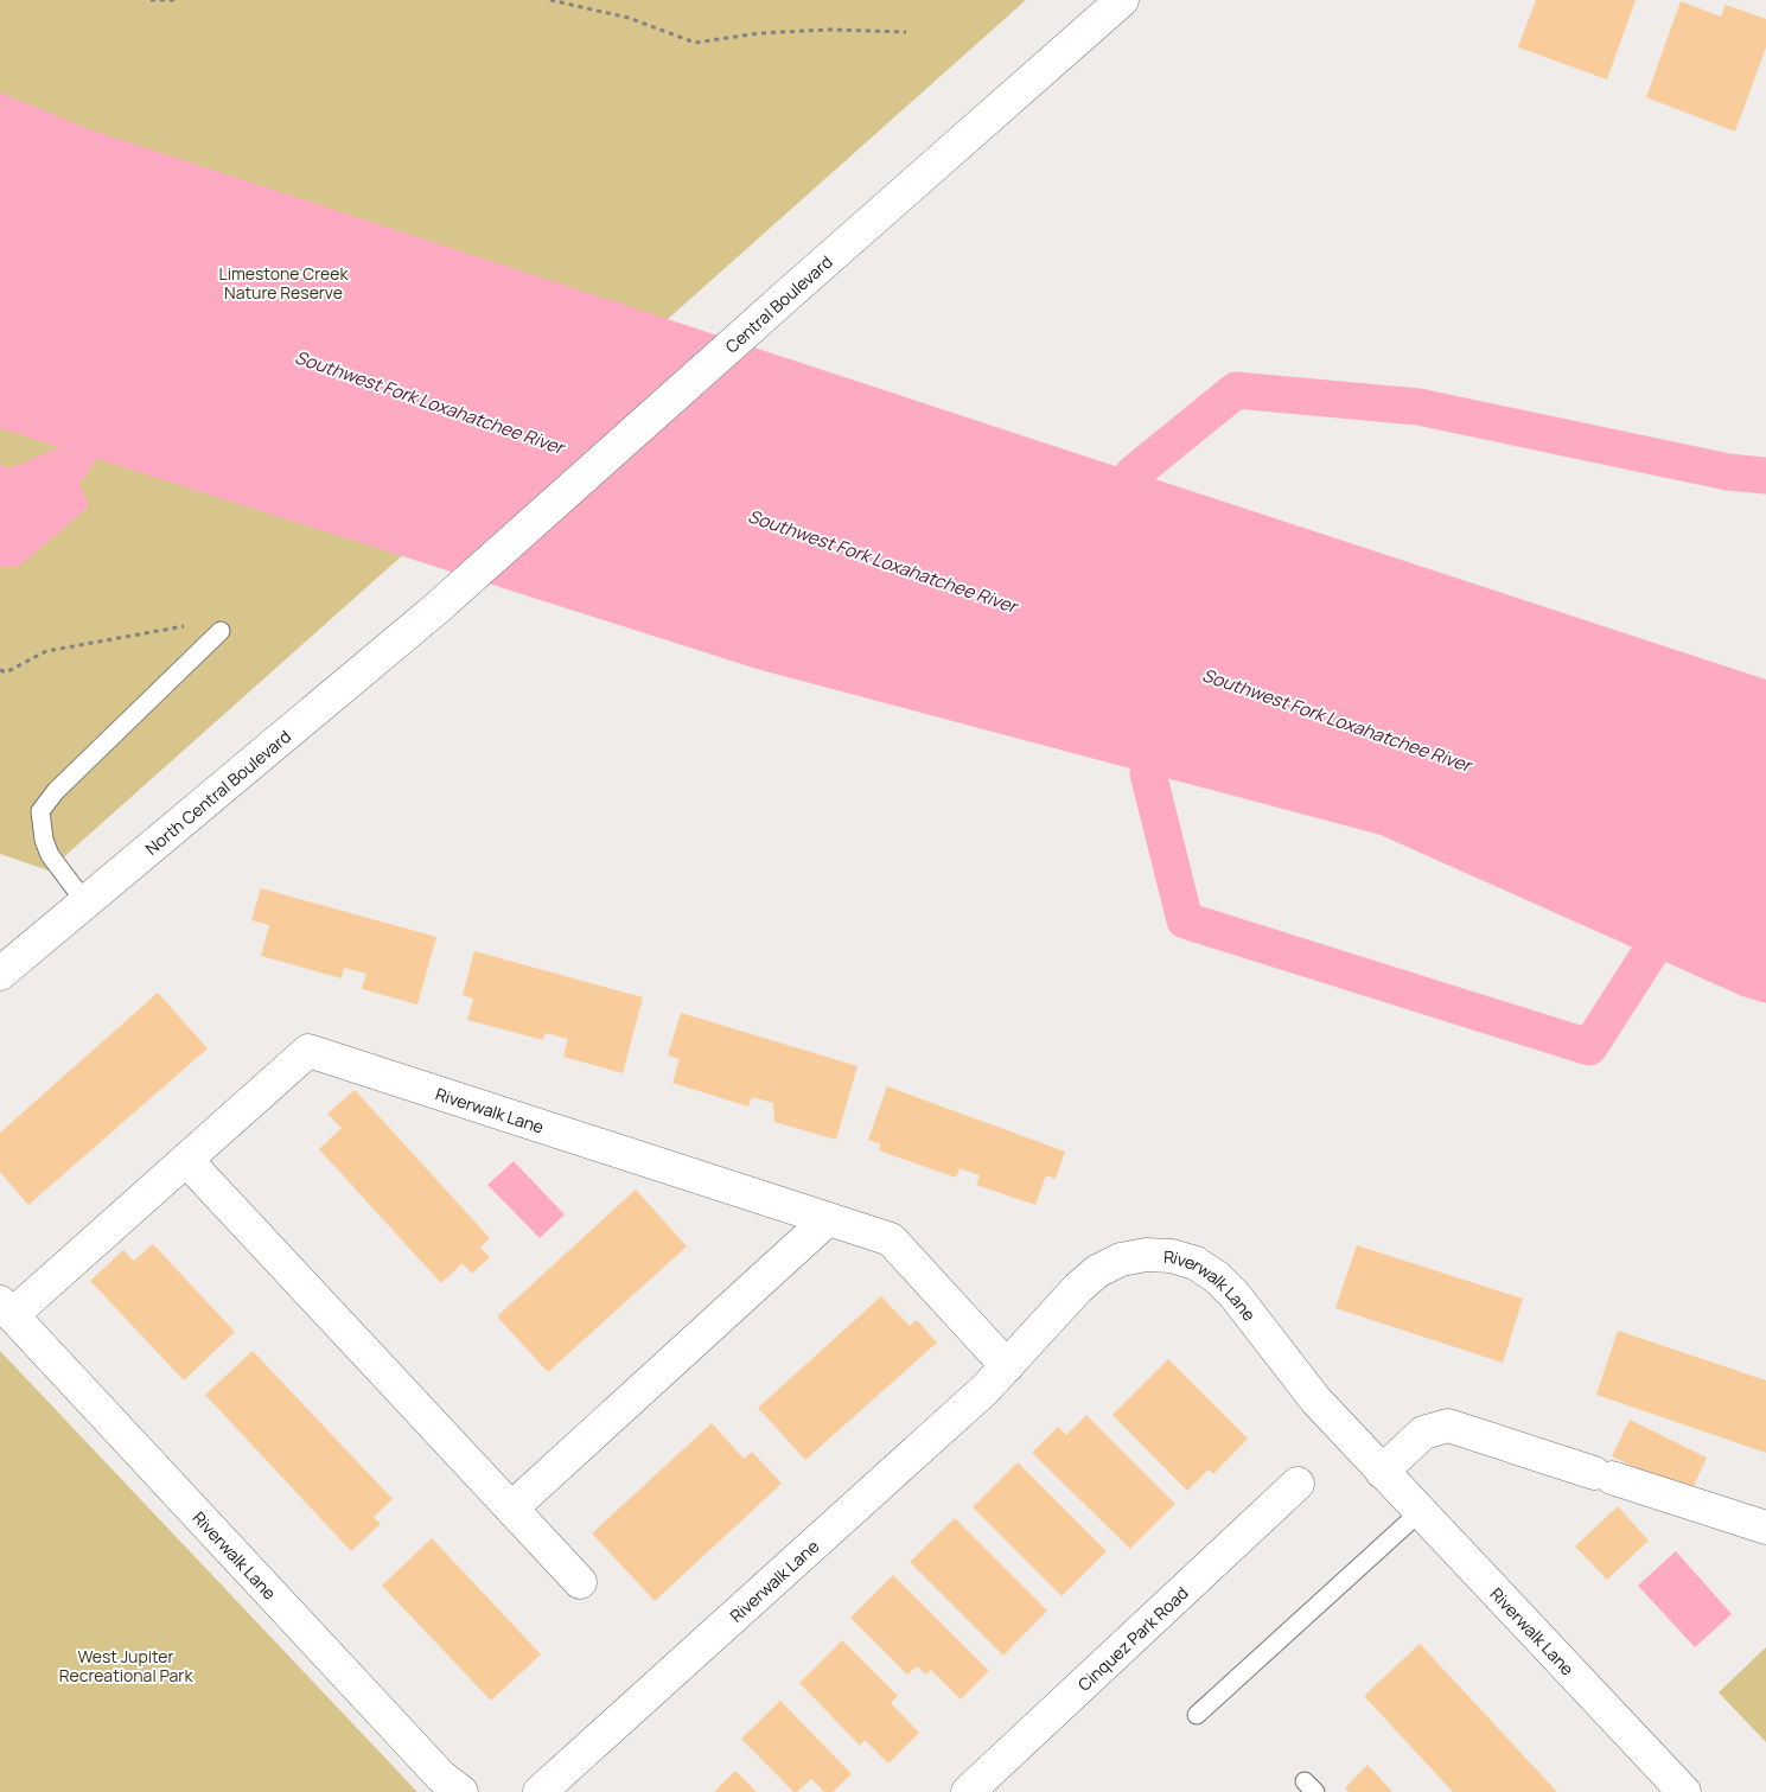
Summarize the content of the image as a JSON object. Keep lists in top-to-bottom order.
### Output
{
  "streets": {
    "street": [
      "Central Boulevard",
      "North Central Boulevard",
      "Riverwalk Lane",
      "Cinquez Park Road"
    ]
  },
  "crossings": [
    ["Central Boulevard", "North Central Boulevard"]
  ],
  "water": ["Southwest Fork Loxahatchee River"],
  "parks": ["Limestone Creek Nature Reserve", "West Jupiter Recreational Park"]
}
